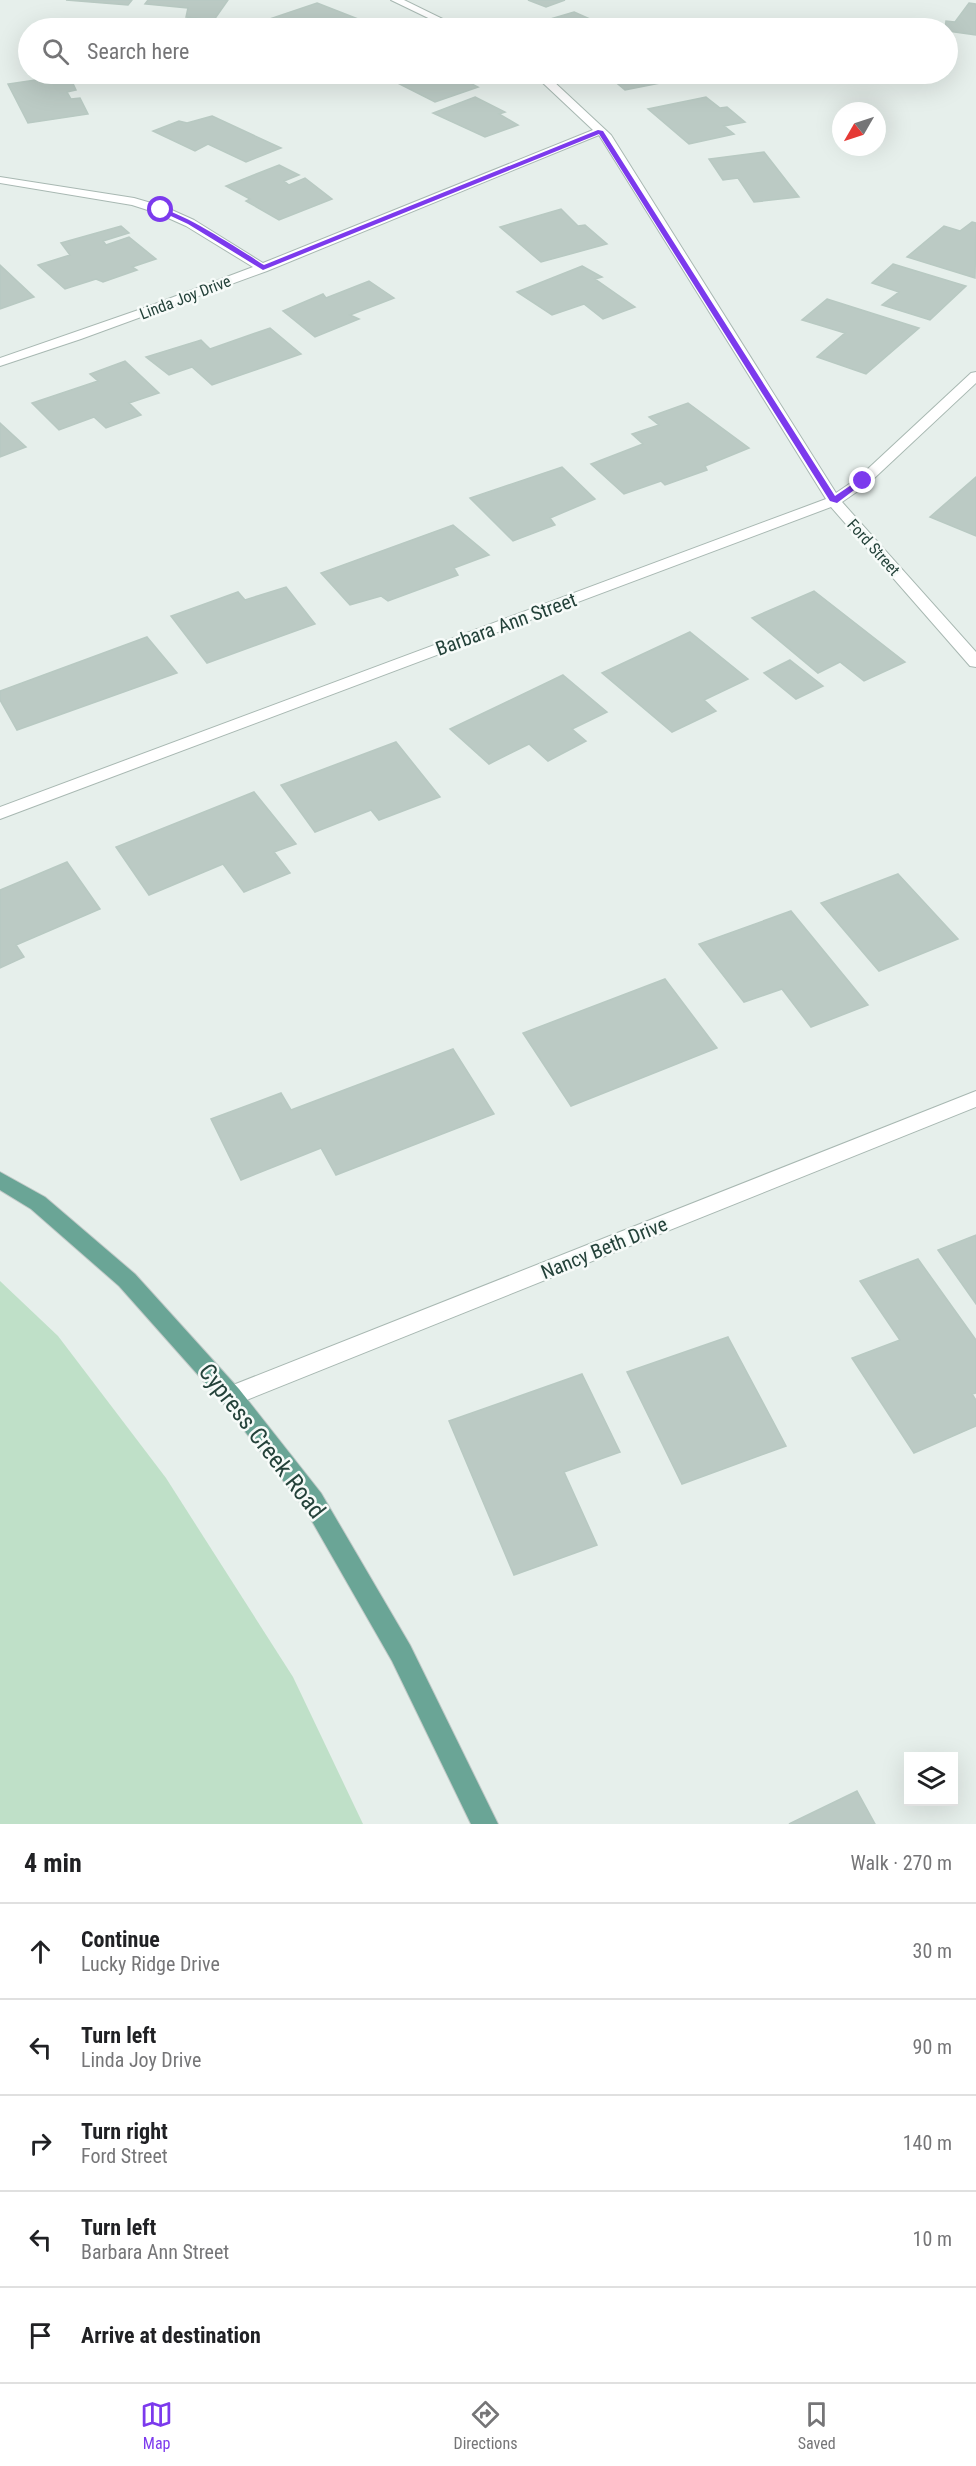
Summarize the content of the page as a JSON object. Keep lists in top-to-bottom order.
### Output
{
  "streets": {
    "main road": ["Cypress Creek Road"],
    "street": [
      "Linda Joy Drive",
      "Ford Street",
      "Barbara Ann Street",
      "Nancy Beth Drive"
    ]
  },
  "crossings": [
    ["Linda Joy Drive", "Ford Street"],
    ["Ford Street", "Barbara Ann Street"],
    ["Nancy Beth Drive", "Cypress Creek Road"]
  ],
  "north": "bottom left",
  "page": {
    "search": "Search here",
    "heading": ["4 min", "Walk · 270 m"],
    "list": [
      ["Continue", "Lucky Ridge Drive", "30 m"],
      ["Turn left", "Linda Joy Drive", "90 m"],
      ["Turn right", "Ford Street", "140 m"],
      ["Turn left", "Barbara Ann Street", "10 m"],
      "Arrive at destination"
    ],
    "nav": ["Map", "Directions", "Saved"]
  }
}
